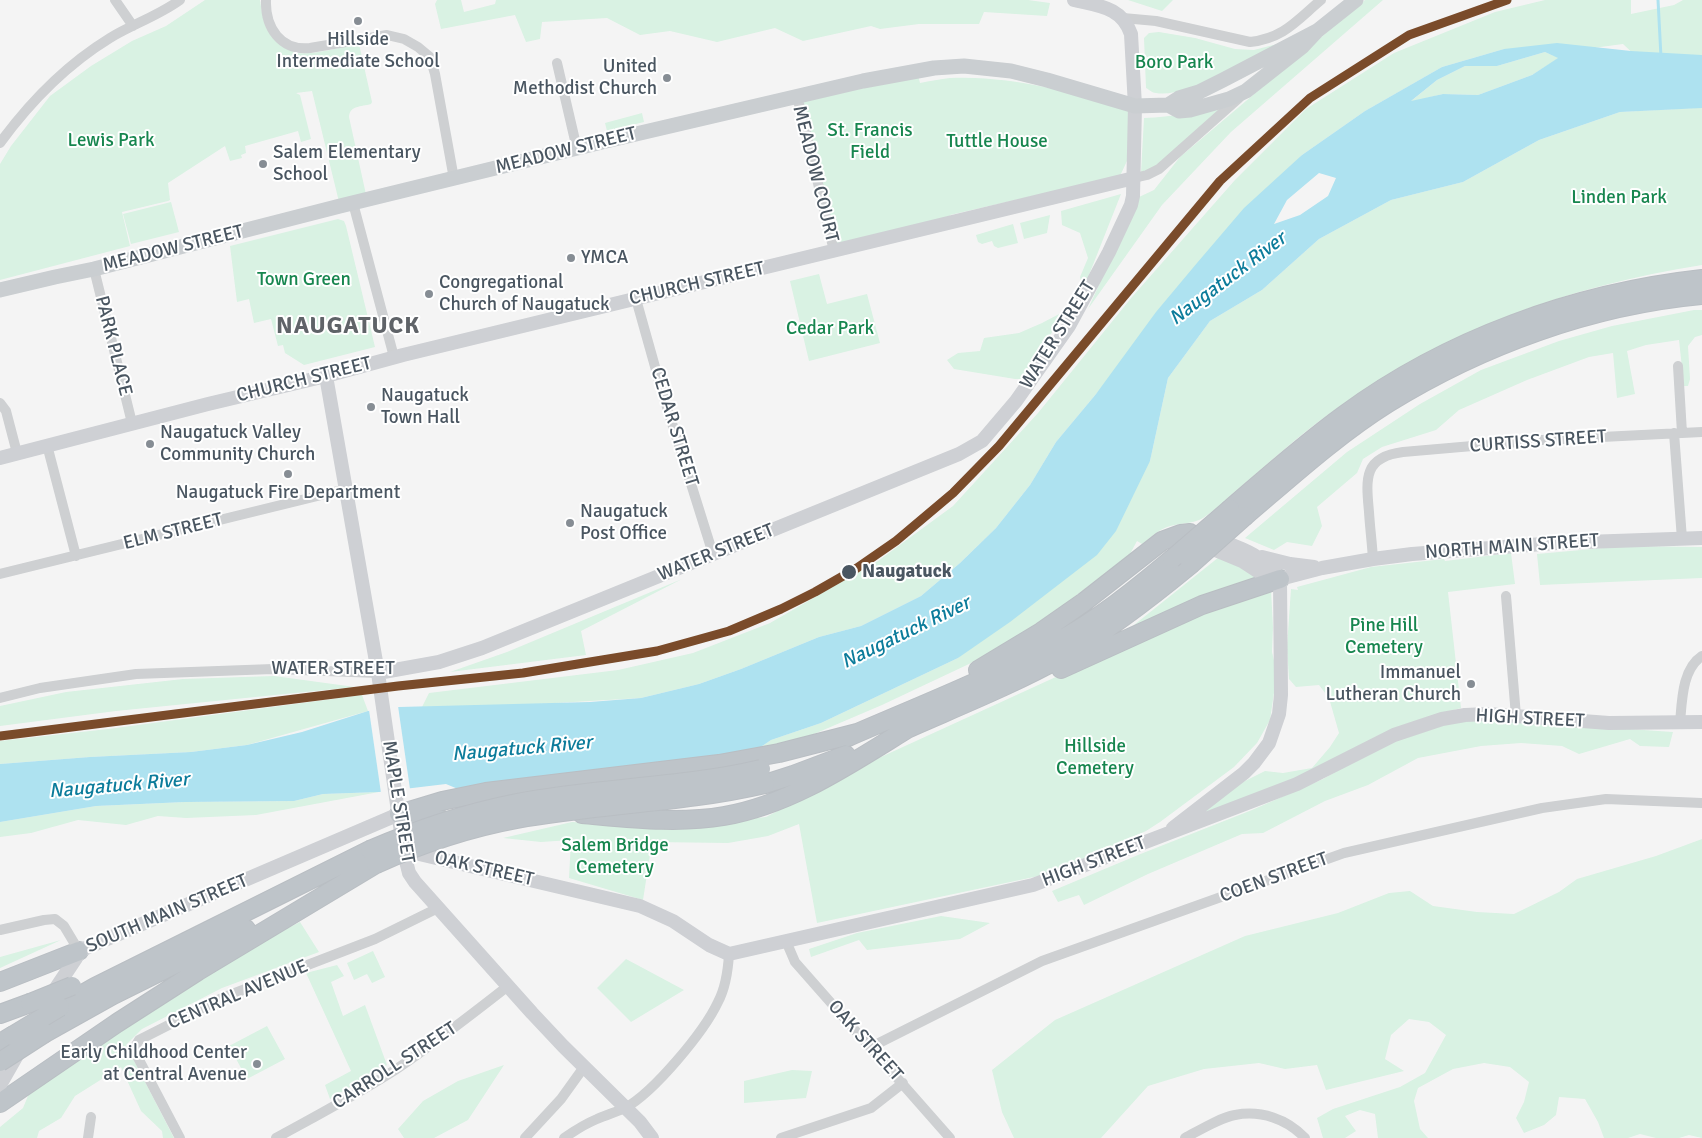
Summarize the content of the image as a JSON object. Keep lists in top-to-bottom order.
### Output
{
  "streets": {
    "main road": ["MEADOW STREET"],
    "street": [
      "MEADOW COURT",
      "CHURCH STREET",
      "WATER STREET",
      "PARK PLACE",
      "CEDAR STREET",
      "CURTISS STREET",
      "ELM STREET",
      "NORTH MAIN STREET",
      "HIGH STREET",
      "MAPLE STREET",
      "OAK STREET",
      "COEN STREET",
      "SOUTH MAIN STREET",
      "CENTRAL AVENUE",
      "CARROLL STREET"
    ]
  },
  "crossings": [
    ["MEADOW STREET", "MEADOW COURT"],
    ["MEADOW STREET", "WATER STREET"],
    ["MEADOW STREET", "PARK PLACE"],
    ["MEADOW COURT", "CHURCH STREET"],
    ["CHURCH STREET", "WATER STREET"],
    ["CHURCH STREET", "PARK PLACE"],
    ["CHURCH STREET", "CEDAR STREET"],
    ["CHURCH STREET", "MAPLE STREET"],
    ["WATER STREET", "CEDAR STREET"],
    ["WATER STREET", "MAPLE STREET"],
    ["CURTISS STREET", "NORTH MAIN STREET"],
    ["ELM STREET", "MAPLE STREET"],
    ["HIGH STREET", "OAK STREET"],
    ["MAPLE STREET", "OAK STREET"],
    ["MAPLE STREET", "SOUTH MAIN STREET"],
    ["MAPLE STREET", "CENTRAL AVENUE"],
    ["MAPLE STREET", "CARROLL STREET"],
    ["OAK STREET", "COEN STREET"]
  ],
  "districts": ["NAUGATUCK"],
  "water": ["Naugatuck River"],
  "parks": [
    "Boro Park",
    "St. Francis Field",
    "Lewis Park",
    "Tuttle House",
    "Linden Park",
    "Town Green",
    "Cedar Park",
    "Pine Hill Cemetery",
    "Hillside Cemetery",
    "Salem Bridge Cemetery"
  ],
  "places": [
    "Hillside Intermediate School",
    "United Methodist Church",
    "Salem Elementary School",
    "YMCA",
    "Congregational Church of Naugatuck",
    "Naugatuck Town Hall",
    "Naugatuck Valley Community Church",
    "Naugatuck Fire Department",
    "Naugatuck Post Office",
    "Naugatuck",
    "Immanuel Lutheran Church",
    "Early Childhood Center at Central Avenue"
  ]
}
